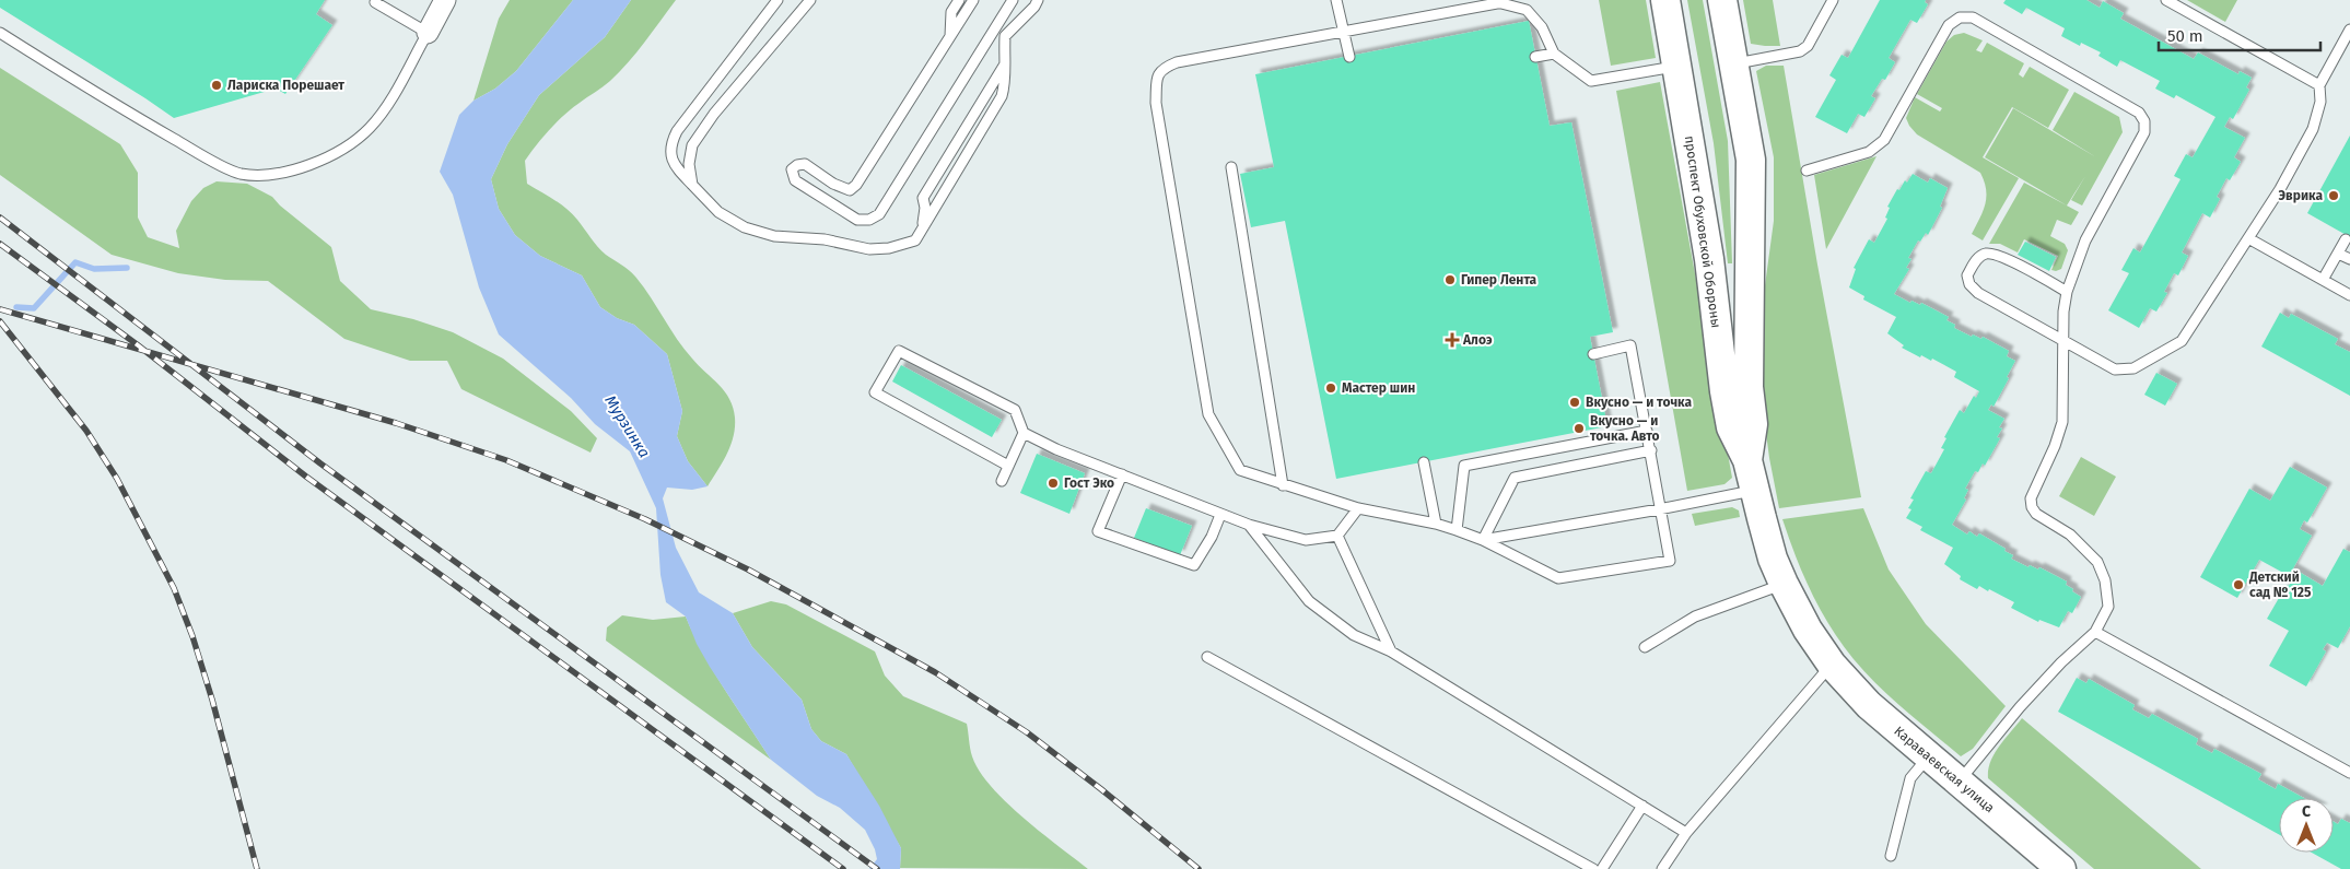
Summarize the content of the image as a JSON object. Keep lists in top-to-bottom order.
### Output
{
  "streets": {
    "street": ["проспект Обуховской Обороны", "Караваевская улица"]
  },
  "crossings": [
    ["проспект Обуховской Обороны", "Караваевская улица"]
  ],
  "water": ["Мурзинка"],
  "places": {
    "other": [
      "Лариска Порешает",
      "Эврика",
      "Гипер Лента",
      "Мастер шин",
      "Вкусно — и точка",
      "Вкусно — и точка. Авто",
      "Гост Эко",
      "Детский сад № 125"
    ],
    "health": ["Алоэ"]
  },
  "scale_bar": "50 m",
  "north": "top"
}
